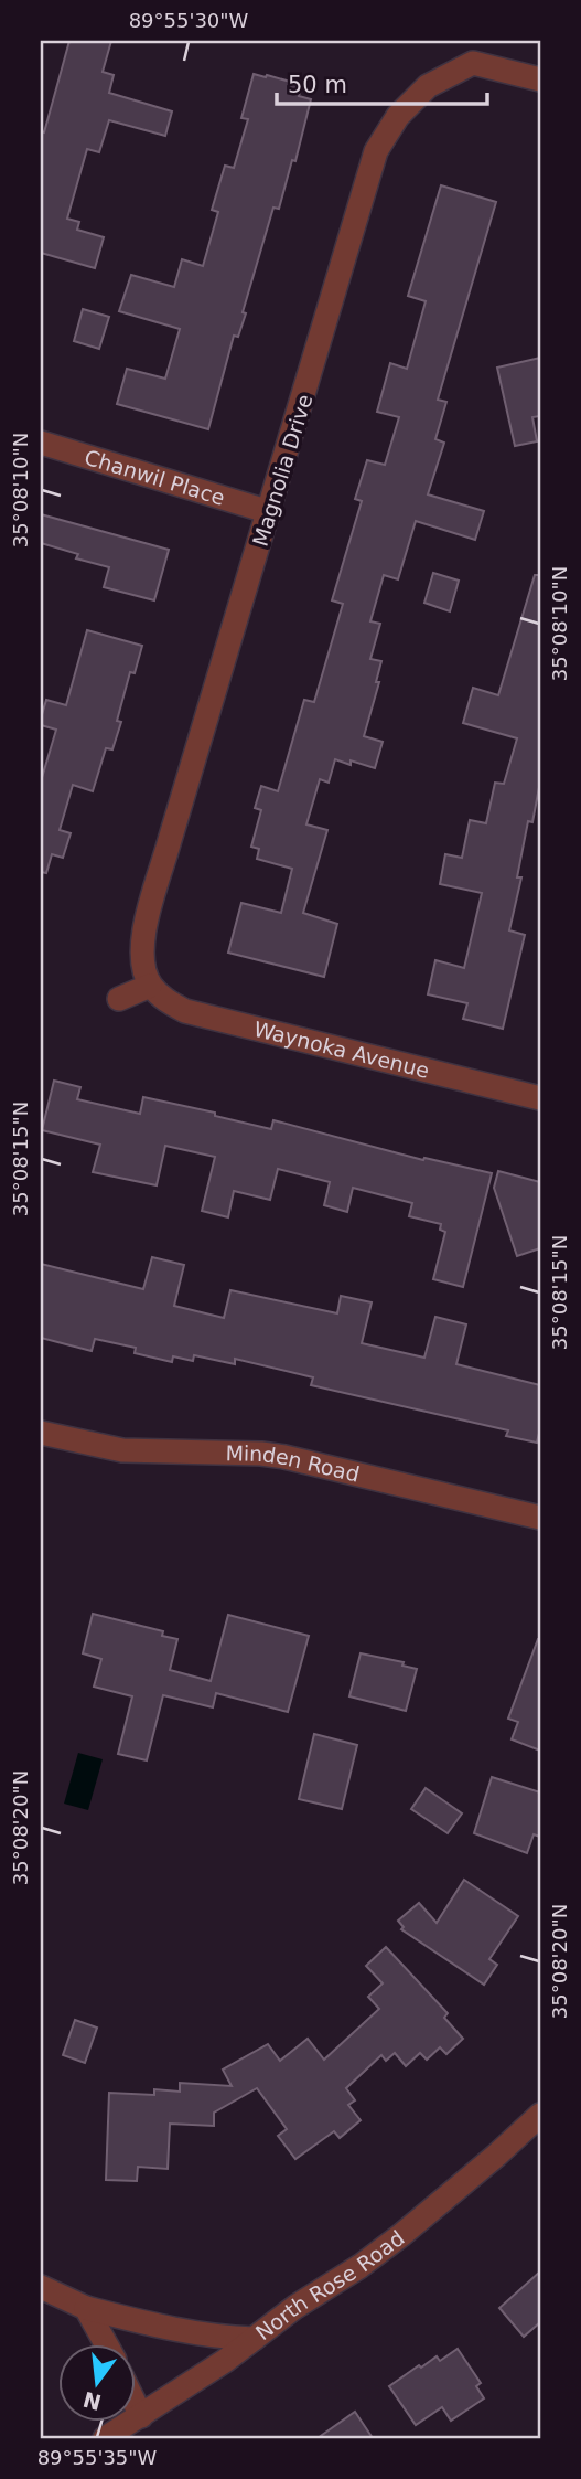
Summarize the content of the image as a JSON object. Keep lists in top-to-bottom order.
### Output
{
  "streets": {
    "street": [
      "Magnolia Drive",
      "Chanwil Place",
      "Waynoka Avenue",
      "Minden Road",
      "North Rose Road"
    ]
  },
  "crossings": [
    ["Magnolia Drive", "Chanwil Place"],
    ["Magnolia Drive", "Waynoka Avenue"]
  ],
  "scale_bar": "50 m",
  "north": "bottom",
  "coordinates": [
    "89°55'30\"W",
    "35°08'10\"N",
    "35°08'15\"N",
    "35°08'20\"N",
    "89°55'35\"W"
  ]
}
